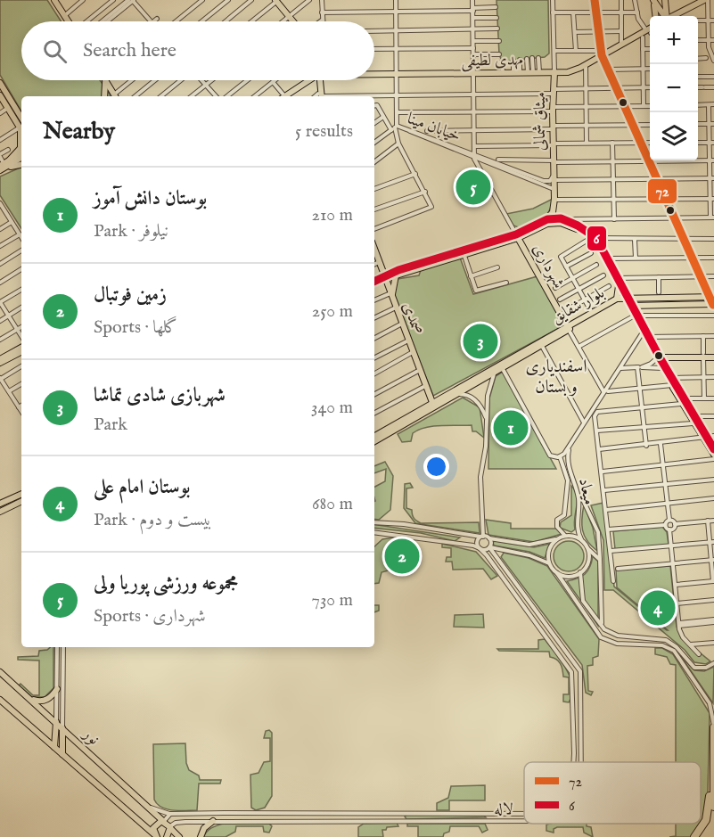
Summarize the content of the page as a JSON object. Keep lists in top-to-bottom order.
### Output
{
  "streets": {
    "main road": [
      "مهدی لطیفی",
      "میثاق شمالی",
      "شهرداری",
      "بلوار شقایق",
      "صمدی",
      "نور"
    ],
    "street": ["خیابان مینا", "میعاد", "لاله"]
  },
  "crossings": [
    ["مهدی لطیفی", "میثاق شمالی"],
    ["میثاق شمالی", "خیابان مینا"],
    ["خیابان مینا", "شهرداری"],
    ["شهرداری", "بلوار شقایق"],
    ["بلوار شقایق", "صمدی"],
    ["نور", "لاله"]
  ],
  "districts": ["اسفندیاری و بستان"],
  "lines": ["transit line 72", "transit line 6"],
  "legend": ["72", "6"],
  "page": {
    "map_buttons": ["+", "−"],
    "search": "Search here",
    "heading": ["Nearby", "5 results"],
    "list": [
      {
        "mark": "1",
        "name": "بوستان دانش آموز",
        "note": "Park · نیلوفر",
        "value": "210 m"
      },
      {
        "mark": "2",
        "name": "زمین فوتبال",
        "note": "Sports · گلها",
        "value": "250 m"
      },
      {
        "mark": "3",
        "name": "شهربازی شادی تماشا",
        "note": "Park",
        "value": "340 m"
      },
      {
        "mark": "4",
        "name": "بوستان امام علی",
        "note": "Park · بیست و دوم",
        "value": "680 m"
      },
      {
        "mark": "5",
        "name": "مجموعه ورزشی پوریا ولی",
        "note": "Sports · شهرداری",
        "value": "730 m"
      }
    ],
    "pins": [
      "5",
      "3",
      "1",
      "2",
      "4"
    ]
  }
}
